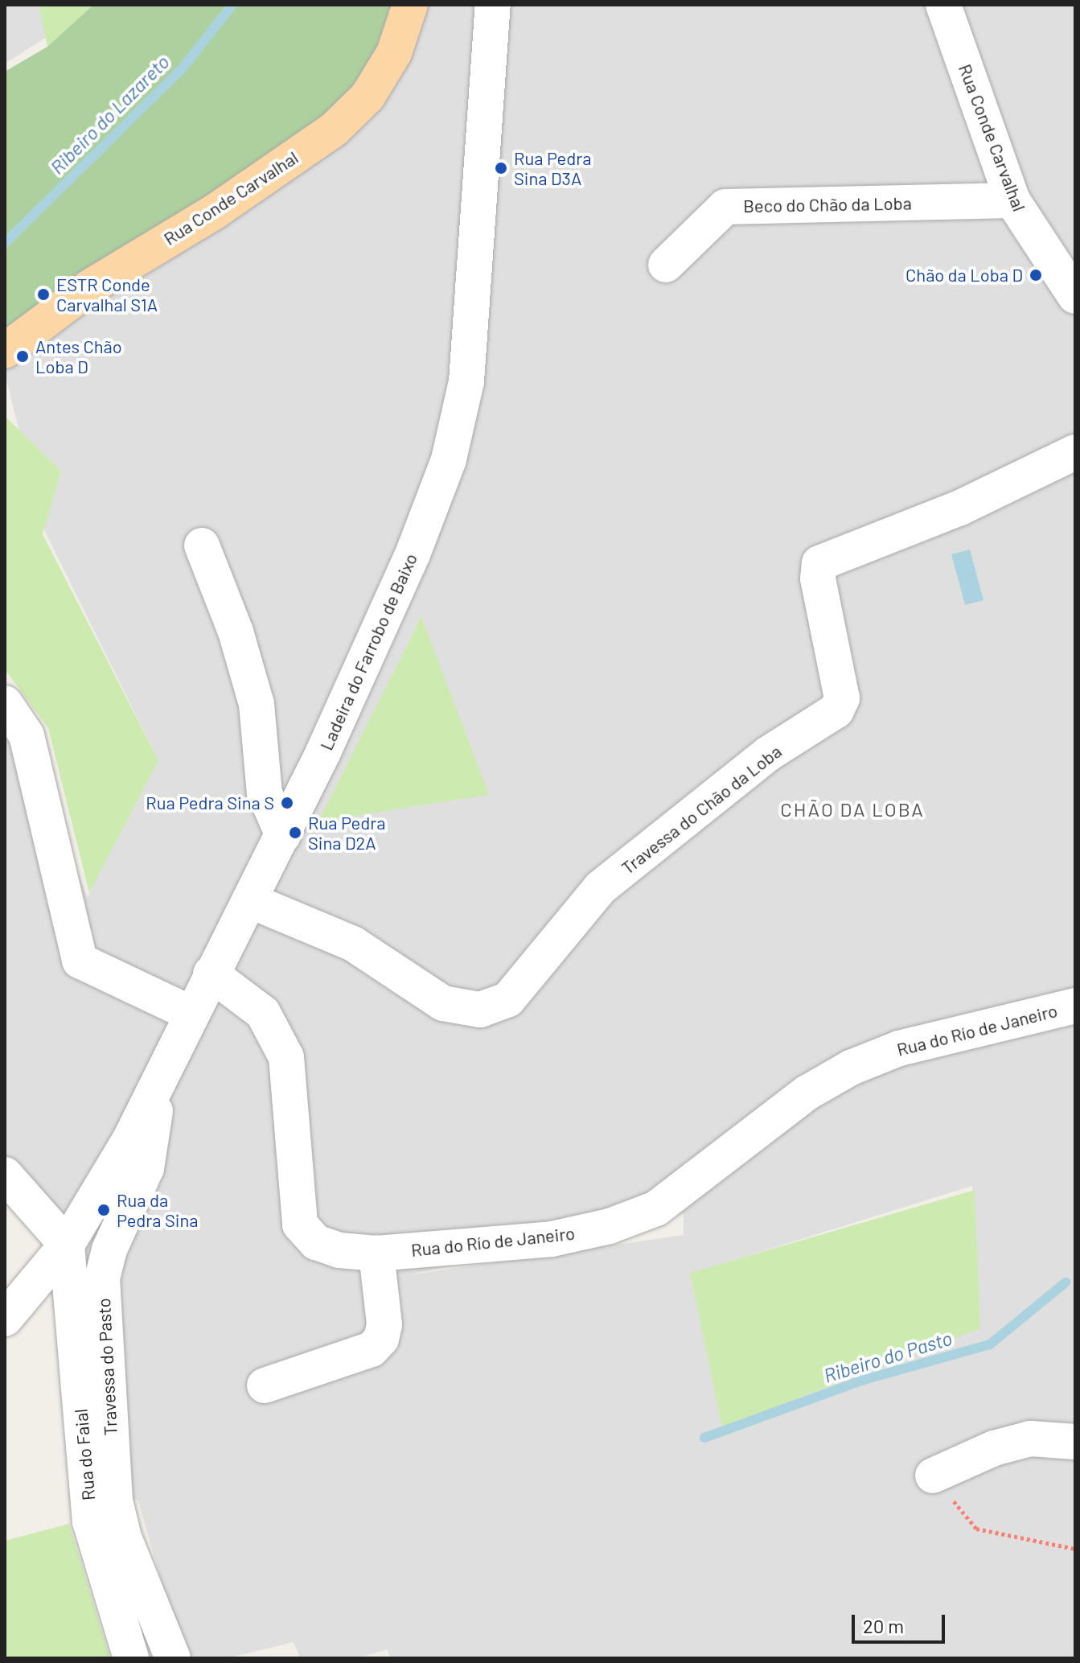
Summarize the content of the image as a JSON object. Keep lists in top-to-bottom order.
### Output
{
  "streets": {
    "main road": ["Rua Conde Carvalhal"],
    "street": [
      "Beco do Chão da Loba",
      "Ladeira do Farrobo de Baixo",
      "Travessa do Chão da Loba",
      "Rua do Río de Janeiro",
      "Travessa do Pasto",
      "Rua do Faial"
    ]
  },
  "crossings": [
    ["Rua Conde Carvalhal", "Beco do Chão da Loba"],
    ["Ladeira do Farrobo de Baixo", "Travessa do Chão da Loba"],
    ["Ladeira do Farrobo de Baixo", "Rua do Río de Janeiro"],
    ["Ladeira do Farrobo de Baixo", "Travessa do Pasto"],
    ["Ladeira do Farrobo de Baixo", "Rua do Faial"]
  ],
  "districts": ["CHÃO DA LOBA"],
  "water": ["Ribeiro do Lazareto", "Ribeiro do Pasto"],
  "places": [
    "Rua Pedra Sina D3A",
    "Chão da Loba D",
    "ESTR Conde Carvalhal S1A",
    "Antes Chão Loba D",
    "Rua Pedra Sina S",
    "Rua Pedra Sina D2A",
    "Rua da Pedra Sina"
  ],
  "scale_bar": "20 m"
}
